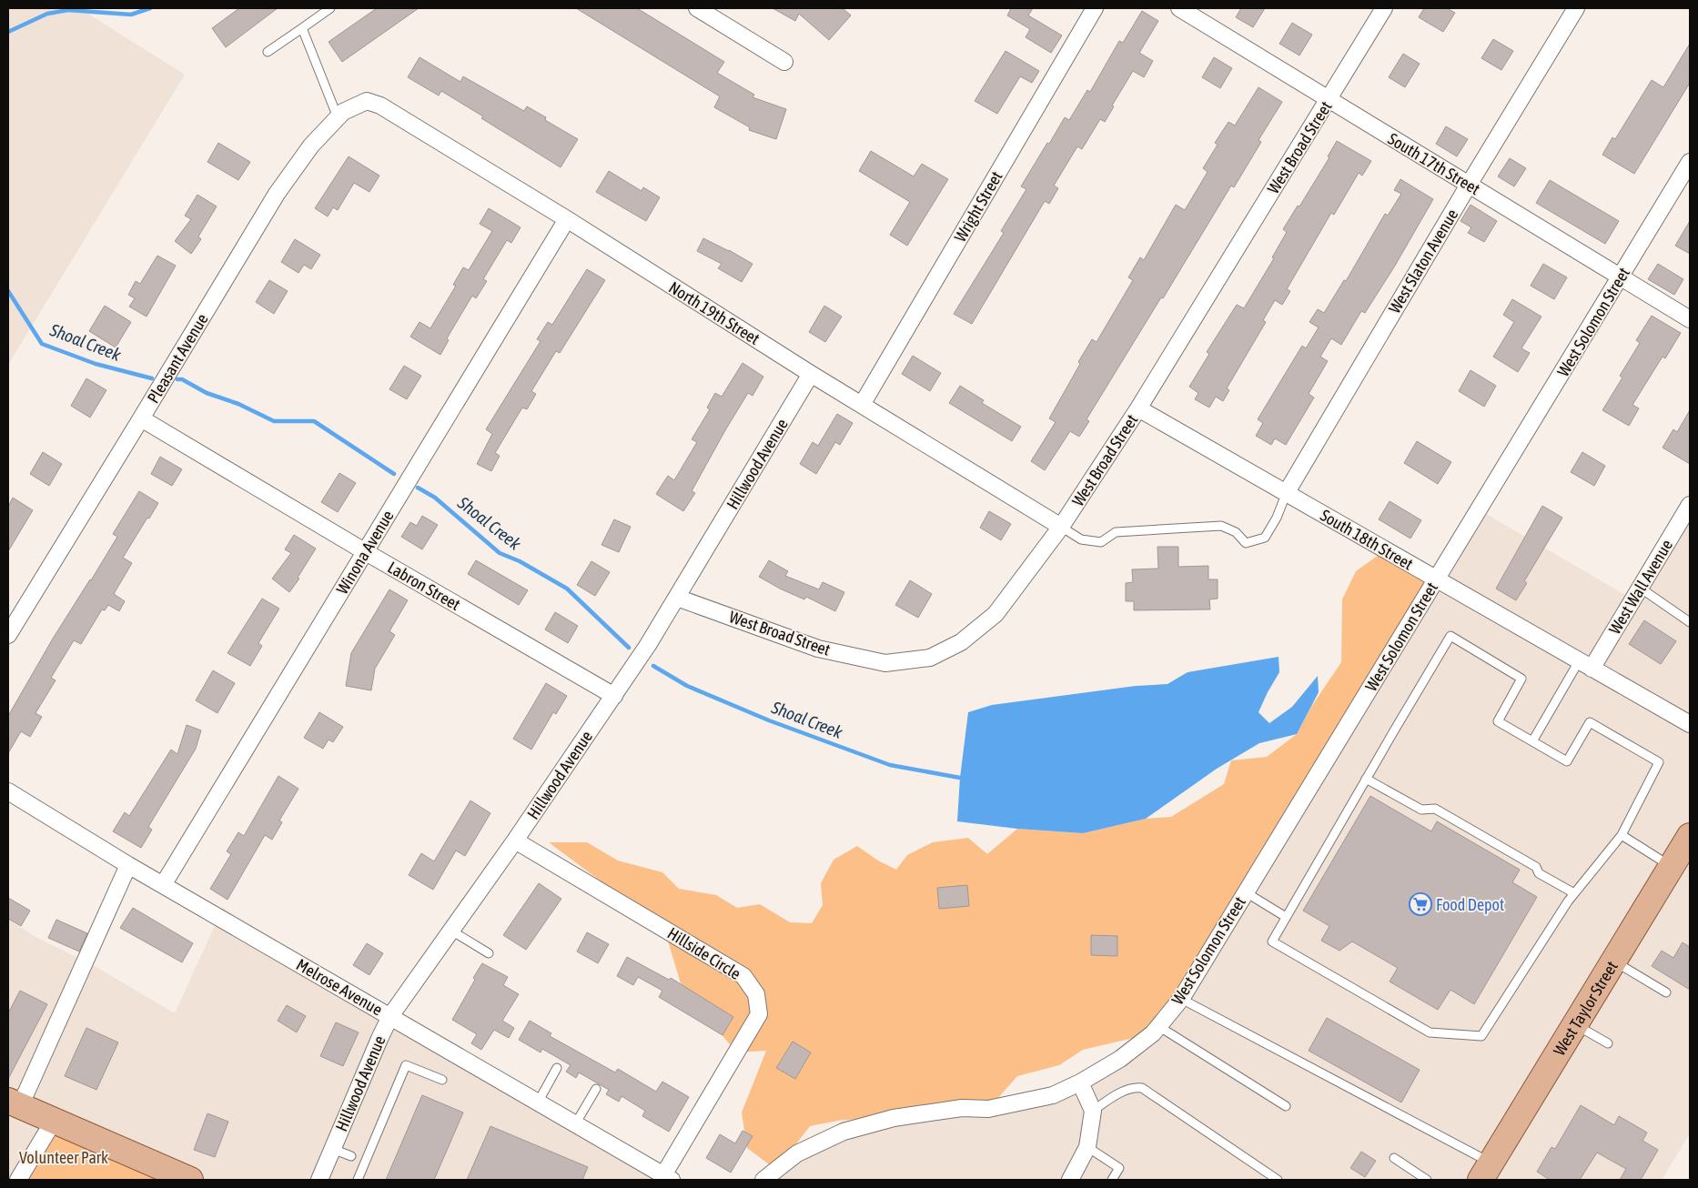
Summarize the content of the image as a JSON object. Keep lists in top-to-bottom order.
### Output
{
  "streets": {
    "main road": ["West Taylor Street"],
    "street": [
      "West Broad Street",
      "South 17th Street",
      "Wright Street",
      "West Slaton Avenue",
      "North 19th Street",
      "West Solomon Street",
      "Pleasant Avenue",
      "Hillwood Avenue",
      "South 18th Street",
      "Winona Avenue",
      "Labron Street",
      "West Wall Avenue",
      "Hillside Circle",
      "Melrose Avenue"
    ]
  },
  "crossings": [
    ["West Broad Street", "South 17th Street"],
    ["West Broad Street", "North 19th Street"],
    ["West Broad Street", "Hillwood Avenue"],
    ["West Broad Street", "South 18th Street"],
    ["South 17th Street", "West Slaton Avenue"],
    ["South 17th Street", "West Solomon Street"],
    ["Wright Street", "North 19th Street"],
    ["West Slaton Avenue", "South 18th Street"],
    ["North 19th Street", "Pleasant Avenue"],
    ["North 19th Street", "Hillwood Avenue"],
    ["North 19th Street", "Winona Avenue"],
    ["West Solomon Street", "South 18th Street"],
    ["Pleasant Avenue", "Labron Street"],
    ["Hillwood Avenue", "Labron Street"],
    ["Hillwood Avenue", "Hillside Circle"],
    ["Hillwood Avenue", "Melrose Avenue"],
    ["South 18th Street", "West Wall Avenue"],
    ["Winona Avenue", "Labron Street"],
    ["Winona Avenue", "Melrose Avenue"],
    ["Hillside Circle", "Melrose Avenue"]
  ],
  "water": ["Shoal Creek"],
  "parks": ["Volunteer Park"],
  "places": {
    "supermarket": ["Food Depot"]
  }
}
